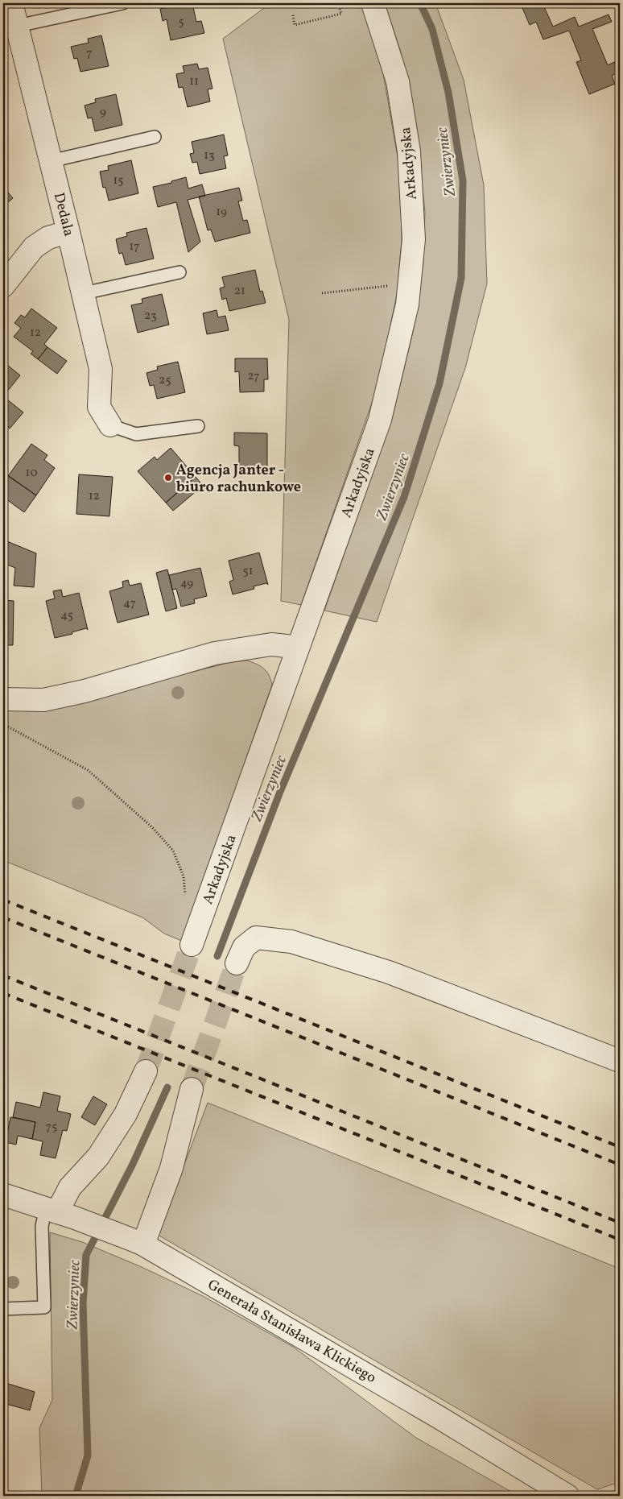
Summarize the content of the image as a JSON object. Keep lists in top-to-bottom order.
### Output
{
  "streets": {
    "street": ["Arkadyjska", "Dedala", "Generała Stanisława Klickiego"]
  },
  "water": ["Zwierzyniec"],
  "places": ["Agencja Janter - biuro rachunkowe"],
  "house_numbers": [
    "5",
    "7",
    "11",
    "9",
    "13",
    "15",
    "19",
    "17",
    "21",
    "23",
    "12",
    "27",
    "25",
    "10",
    "12",
    "51",
    "49",
    "47",
    "45",
    "75"
  ]
}
